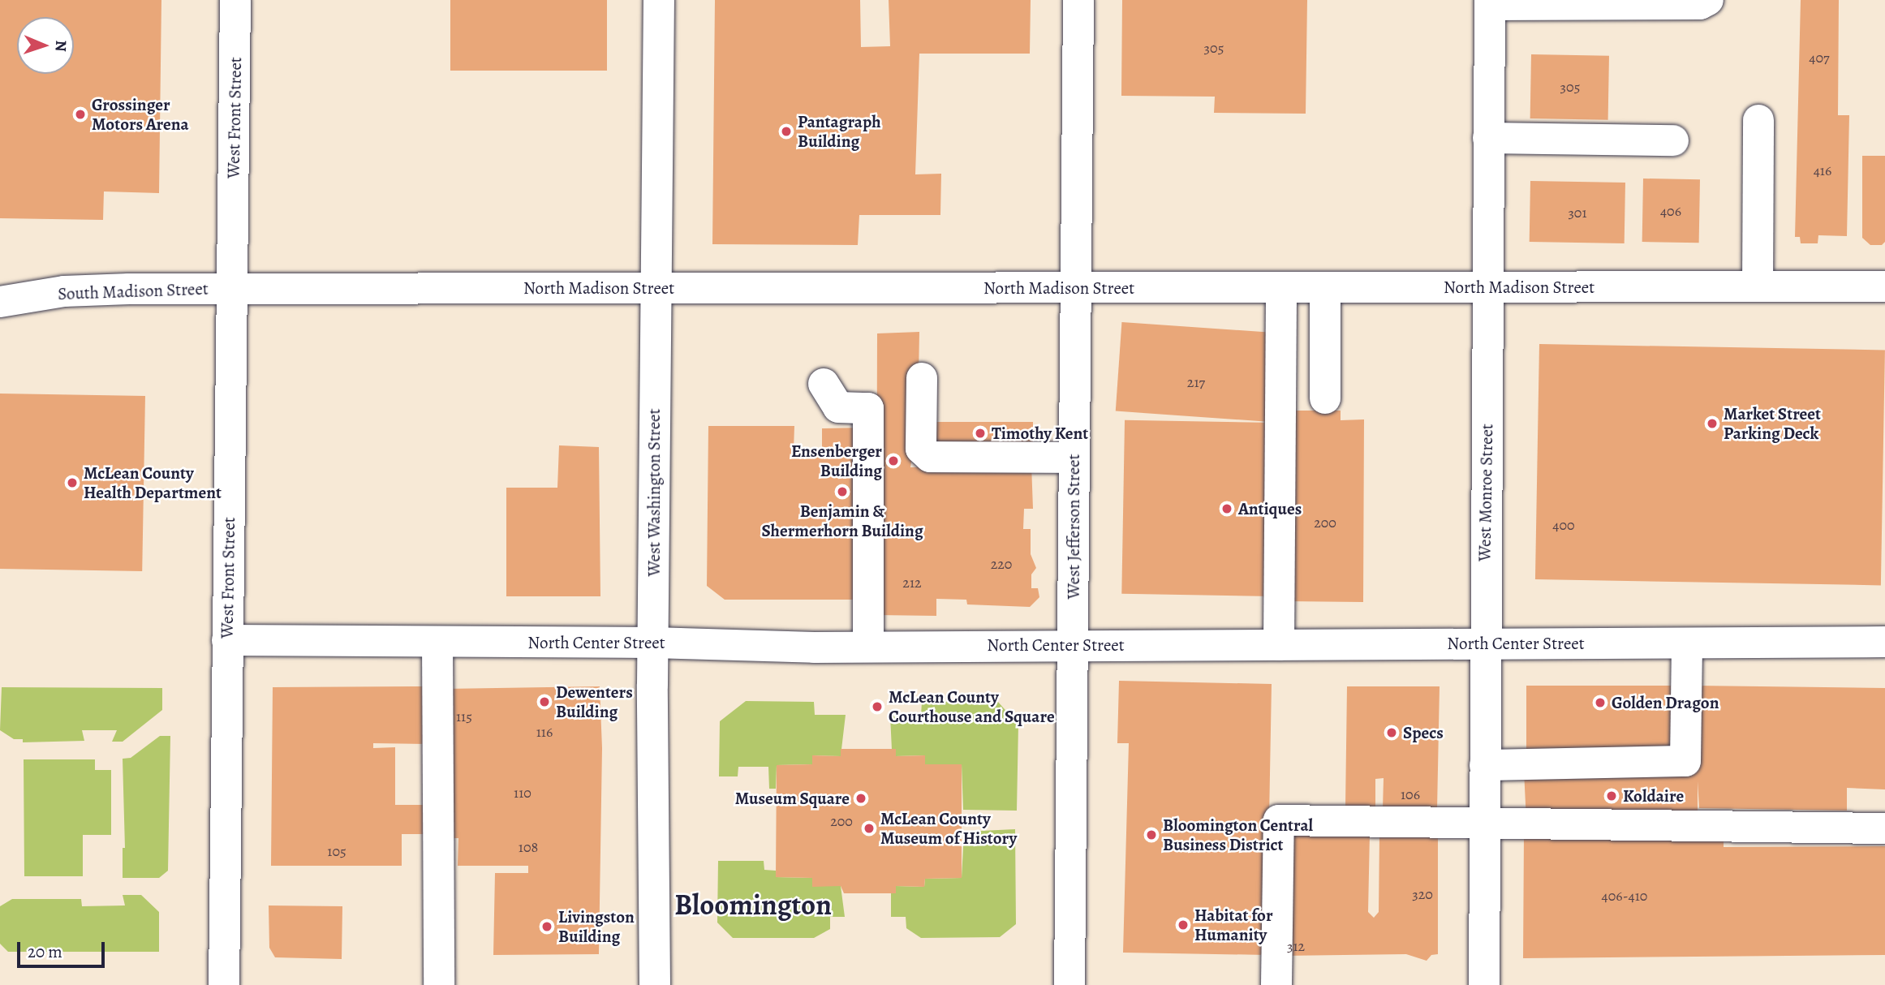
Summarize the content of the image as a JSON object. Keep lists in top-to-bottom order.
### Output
{
  "streets": {
    "street": [
      "West Front Street",
      "North Madison Street",
      "South Madison Street",
      "West Washington Street",
      "West Monroe Street",
      "West Jefferson Street",
      "North Center Street"
    ]
  },
  "crossings": [
    ["West Front Street", "North Madison Street"],
    ["West Front Street", "South Madison Street"],
    ["West Front Street", "North Center Street"],
    ["North Madison Street", "South Madison Street"],
    ["North Madison Street", "West Washington Street"],
    ["North Madison Street", "West Monroe Street"],
    ["North Madison Street", "West Jefferson Street"],
    ["West Washington Street", "North Center Street"],
    ["West Monroe Street", "North Center Street"],
    ["West Jefferson Street", "North Center Street"]
  ],
  "districts": ["Bloomington"],
  "places": [
    "Grossinger Motors Arena",
    "Pantagraph Building",
    "Market Street Parking Deck",
    "Timothy Kent",
    "Ensenberger Building",
    "McLean County Health Department",
    "Benjamin & Shermerhorn Building",
    "Antiques",
    "Dewenters Building",
    "Golden Dragon",
    "McLean County Courthouse and Square",
    "Specs",
    "Koldaire",
    "Museum Square",
    "McLean County Museum of History",
    "Bloomington Central Business District",
    "Habitat for Humanity",
    "Livingston Building"
  ],
  "house_numbers": [
    "305",
    "407",
    "305",
    "416",
    "406",
    "301",
    "217",
    "200",
    "400",
    "220",
    "212",
    "115",
    "116",
    "110",
    "106",
    "200",
    "108",
    "105",
    "320",
    "406-410",
    "312"
  ],
  "scale_bar": "20 m",
  "north": "right"
}
